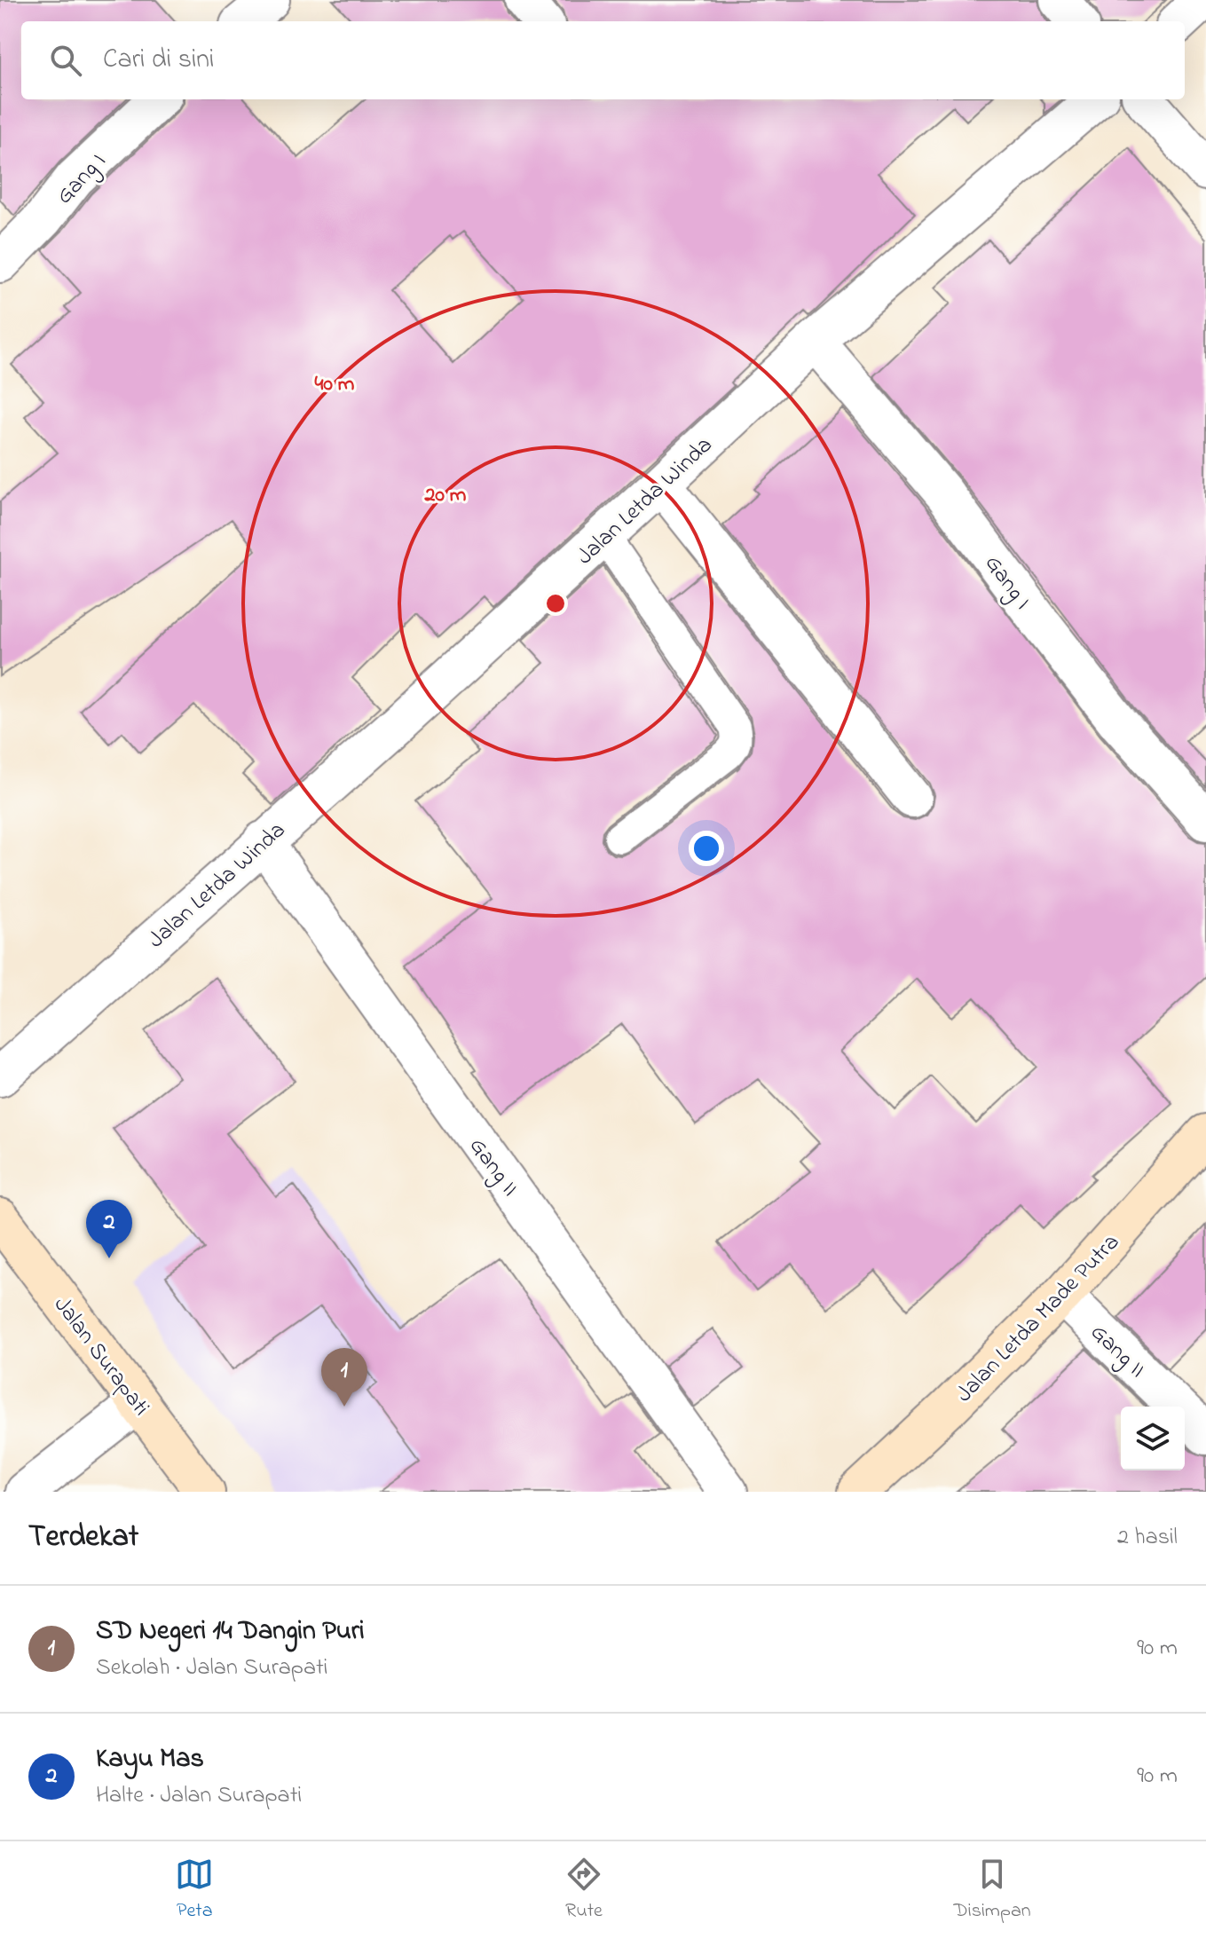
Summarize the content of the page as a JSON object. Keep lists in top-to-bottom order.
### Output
{
  "streets": {
    "main road": ["Jalan Letda Made Putra", "Jalan Surapati"],
    "street": ["Gang I", "Jalan Letda Winda", "Gang II"]
  },
  "crossings": [
    ["Gang I", "Jalan Letda Winda"],
    ["Jalan Letda Winda", "Gang II"],
    ["Gang II", "Jalan Letda Made Putra"]
  ],
  "page": {
    "search": "Cari di sini",
    "pins": ["2", "1"],
    "heading": ["Terdekat", "2 hasil"],
    "list": [
      {
        "mark": "1",
        "name": "SD Negeri 14 Dangin Puri",
        "note": "Sekolah · Jalan Surapati",
        "value": "90 m"
      },
      {
        "mark": "2",
        "name": "Kayu Mas",
        "note": "Halte · Jalan Surapati",
        "value": "90 m"
      }
    ],
    "nav": ["Peta", "Rute", "Disimpan"]
  },
  "rings": ["40 m", "20 m"]
}
